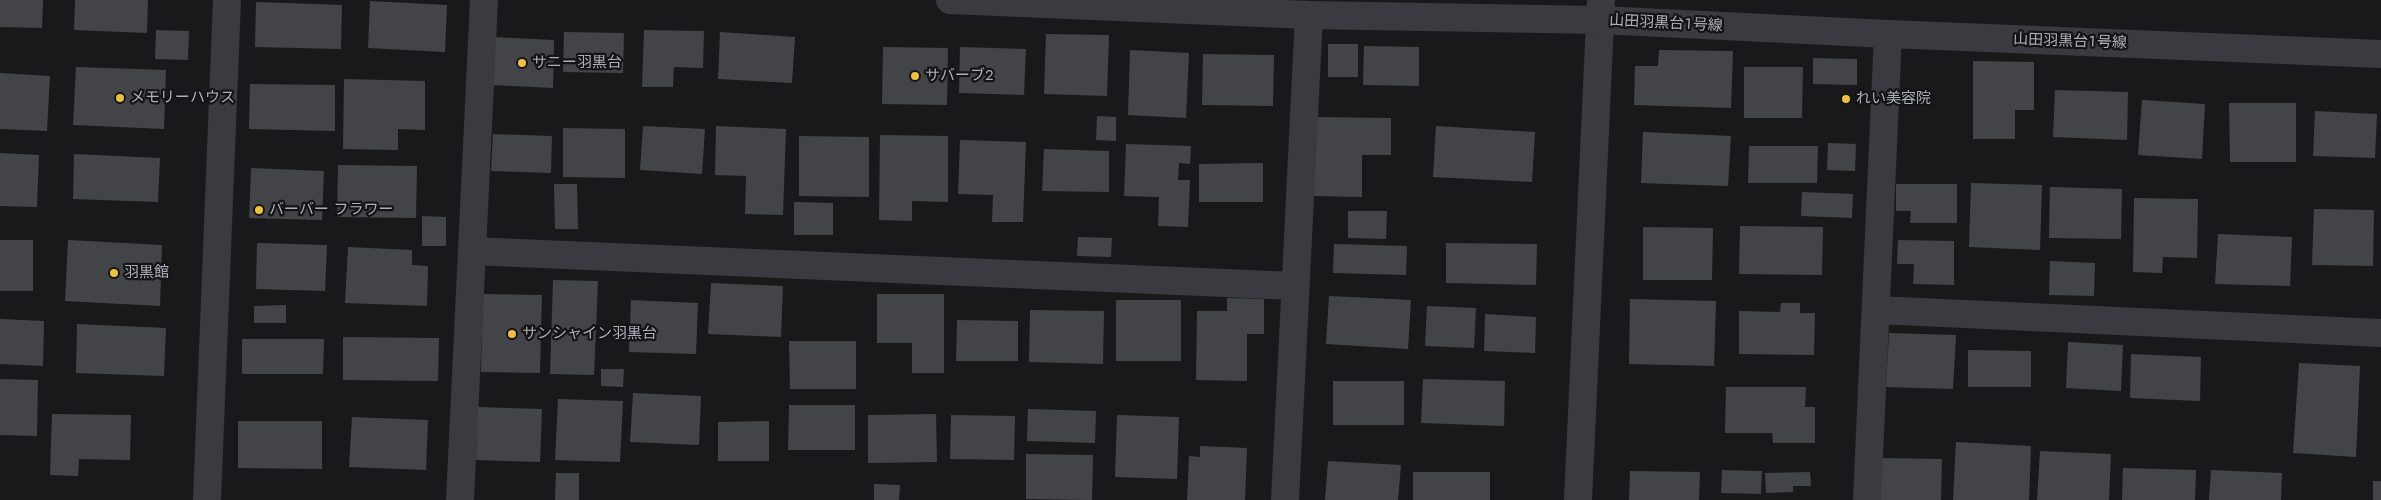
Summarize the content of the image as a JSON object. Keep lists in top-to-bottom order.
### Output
{
  "streets": {
    "street": ["山田羽黒台１号線"]
  },
  "places": [
    "サニー羽黒台",
    "サバーブ2",
    "メモリーハウス",
    "れい美容院",
    "バーバー フラワー",
    "羽黒館",
    "サンシャイン羽黒台"
  ]
}
